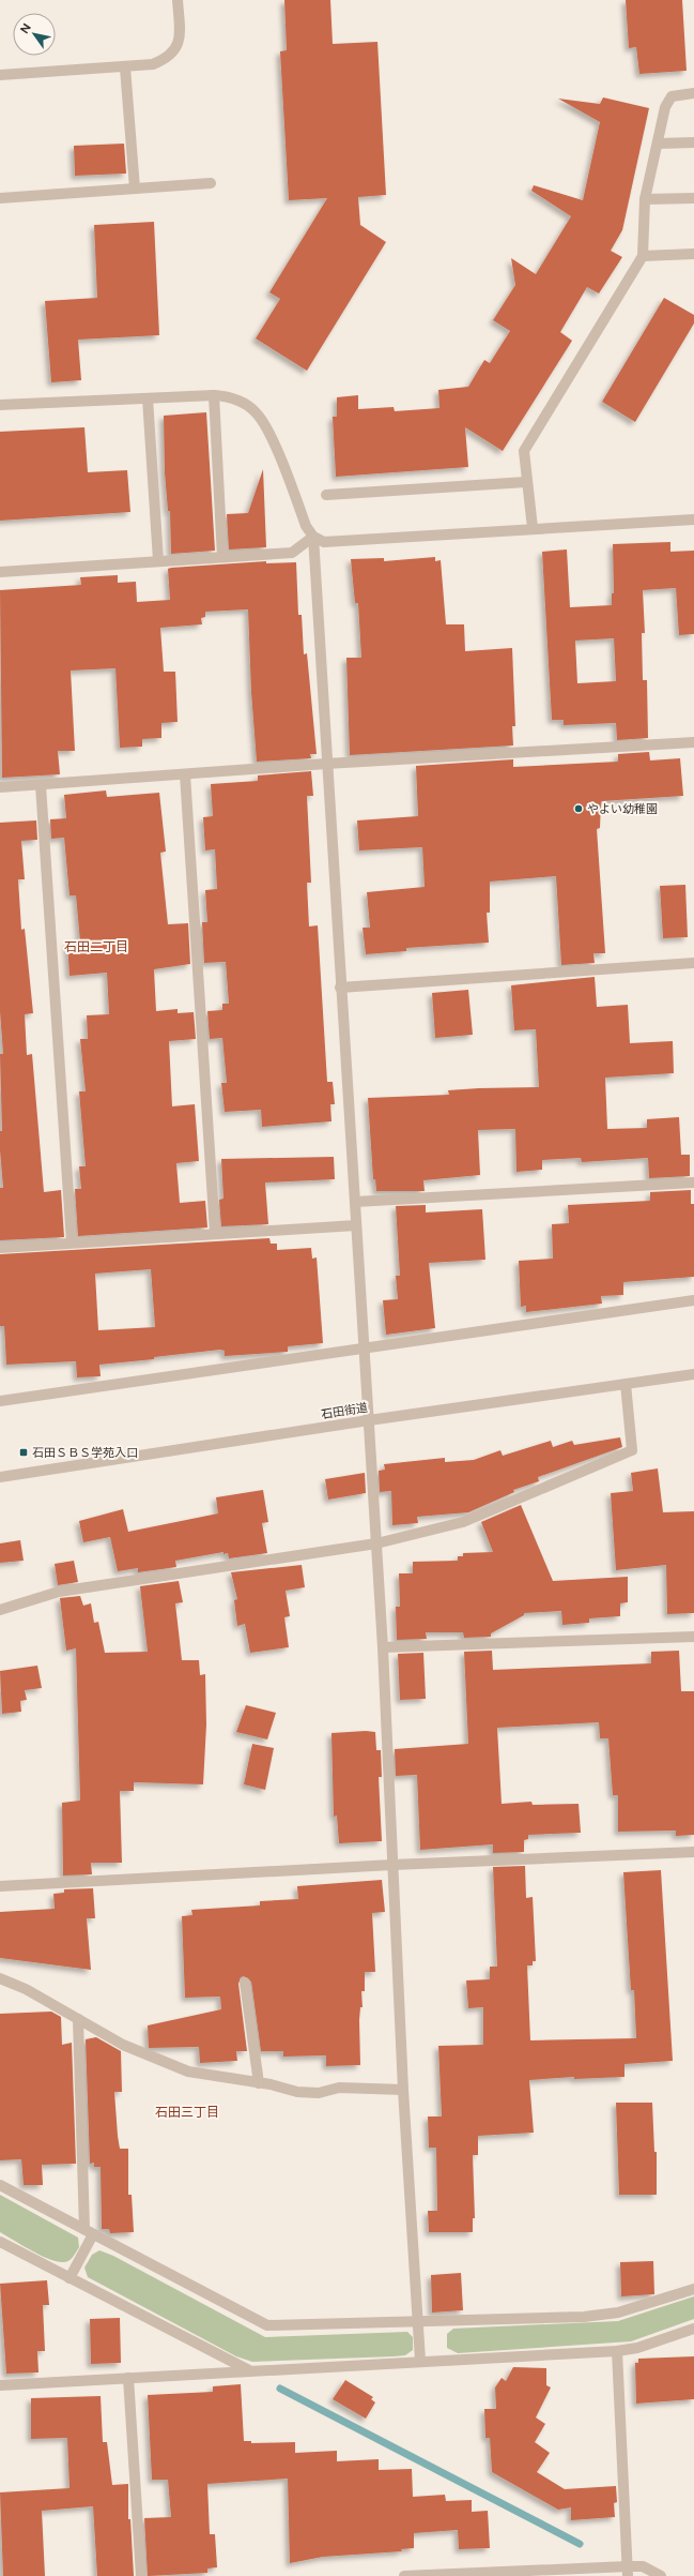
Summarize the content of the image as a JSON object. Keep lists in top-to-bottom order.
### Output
{
  "streets": {
    "street": ["石田街道"]
  },
  "districts": ["石田二丁目", "石田三丁目"],
  "places": {
    "other": ["やよい幼稚園"],
    "transit": ["石田ＳＢＳ学苑入口"]
  },
  "north": "top left"
}
